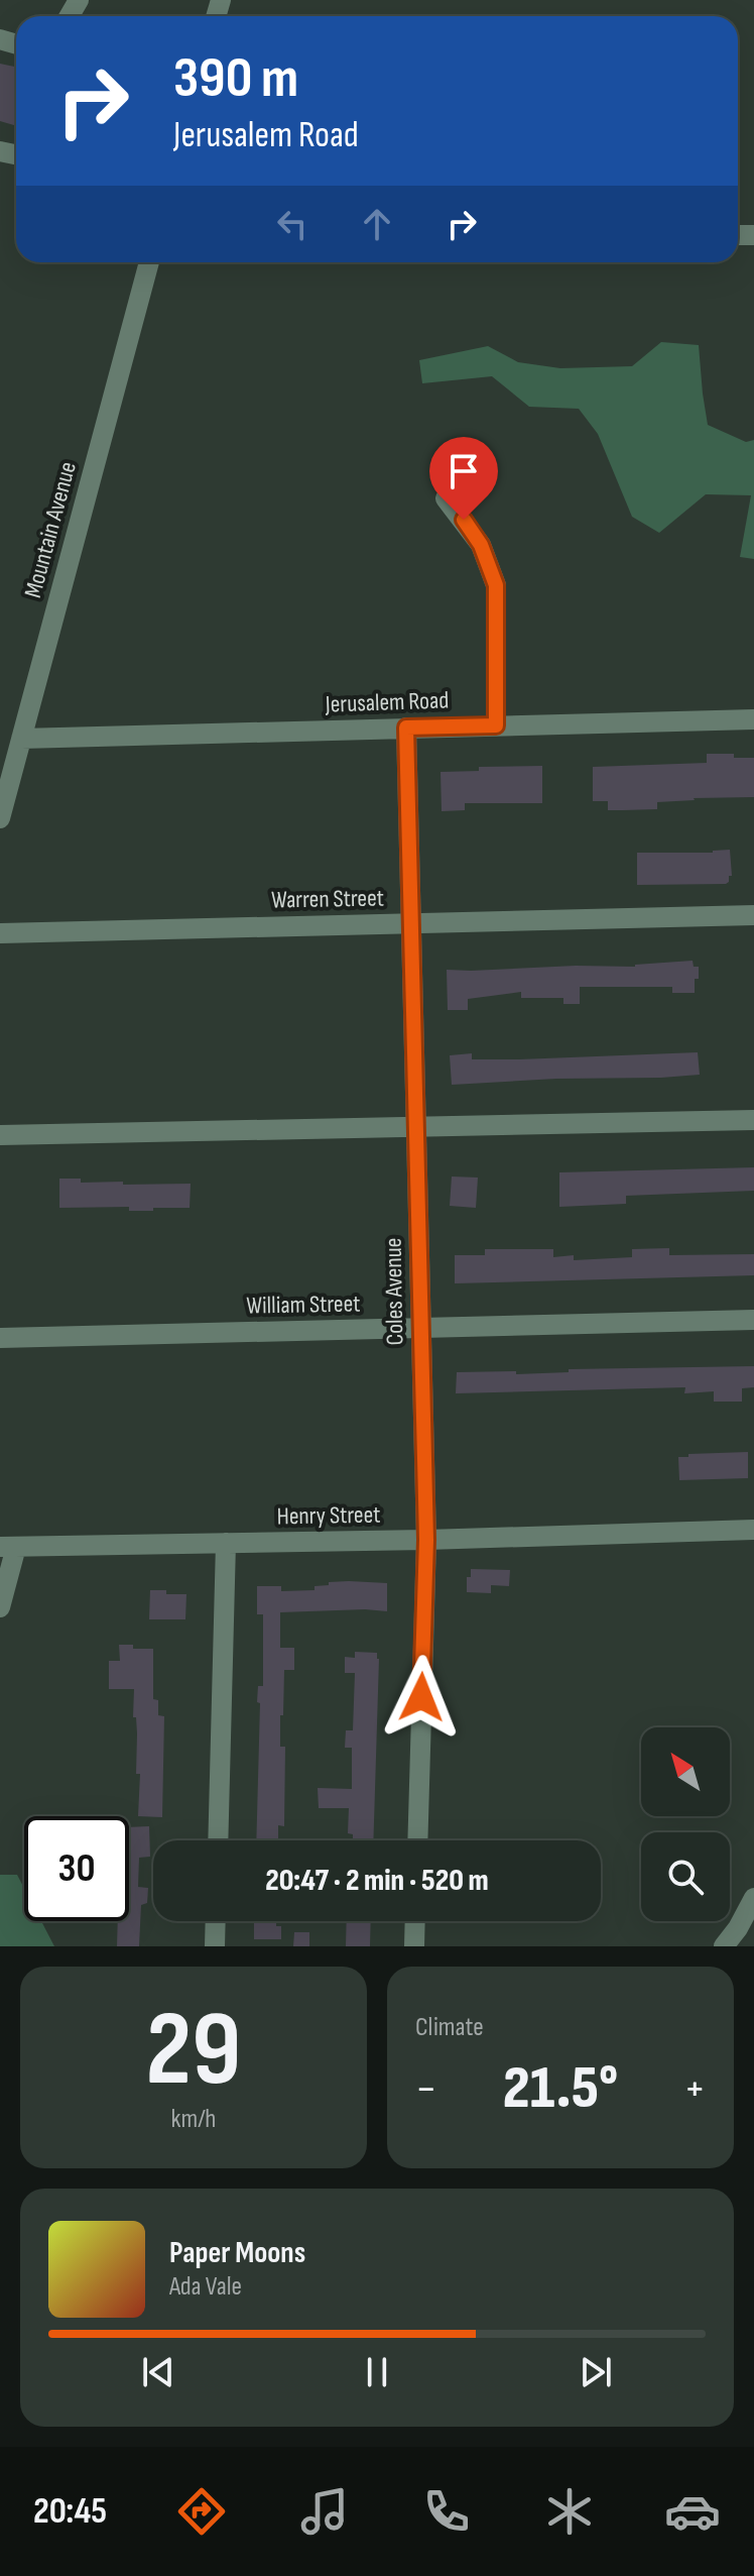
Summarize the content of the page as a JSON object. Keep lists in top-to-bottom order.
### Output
{
  "streets": {
    "street": [
      "Mountain Avenue",
      "Jerusalem Road",
      "Warren Street",
      "Coles Avenue",
      "William Street",
      "Henry Street"
    ]
  },
  "crossings": [
    ["Mountain Avenue", "Jerusalem Road"],
    ["Jerusalem Road", "Coles Avenue"],
    ["Warren Street", "Coles Avenue"],
    ["Coles Avenue", "William Street"],
    ["Coles Avenue", "Henry Street"]
  ],
  "north": "top left",
  "page": {
    "turn": ["390 m", "Jerusalem Road"],
    "limit": "30",
    "trip": "20:47 · 2 min · 520 m",
    "tile": [
      ["29", "km/h"],
      "Climate"
    ],
    "heat": ["−", "21.5°", "+"],
    "song": ["Paper Moons", "Ada Vale"],
    "tabs": "20:45"
  }
}
